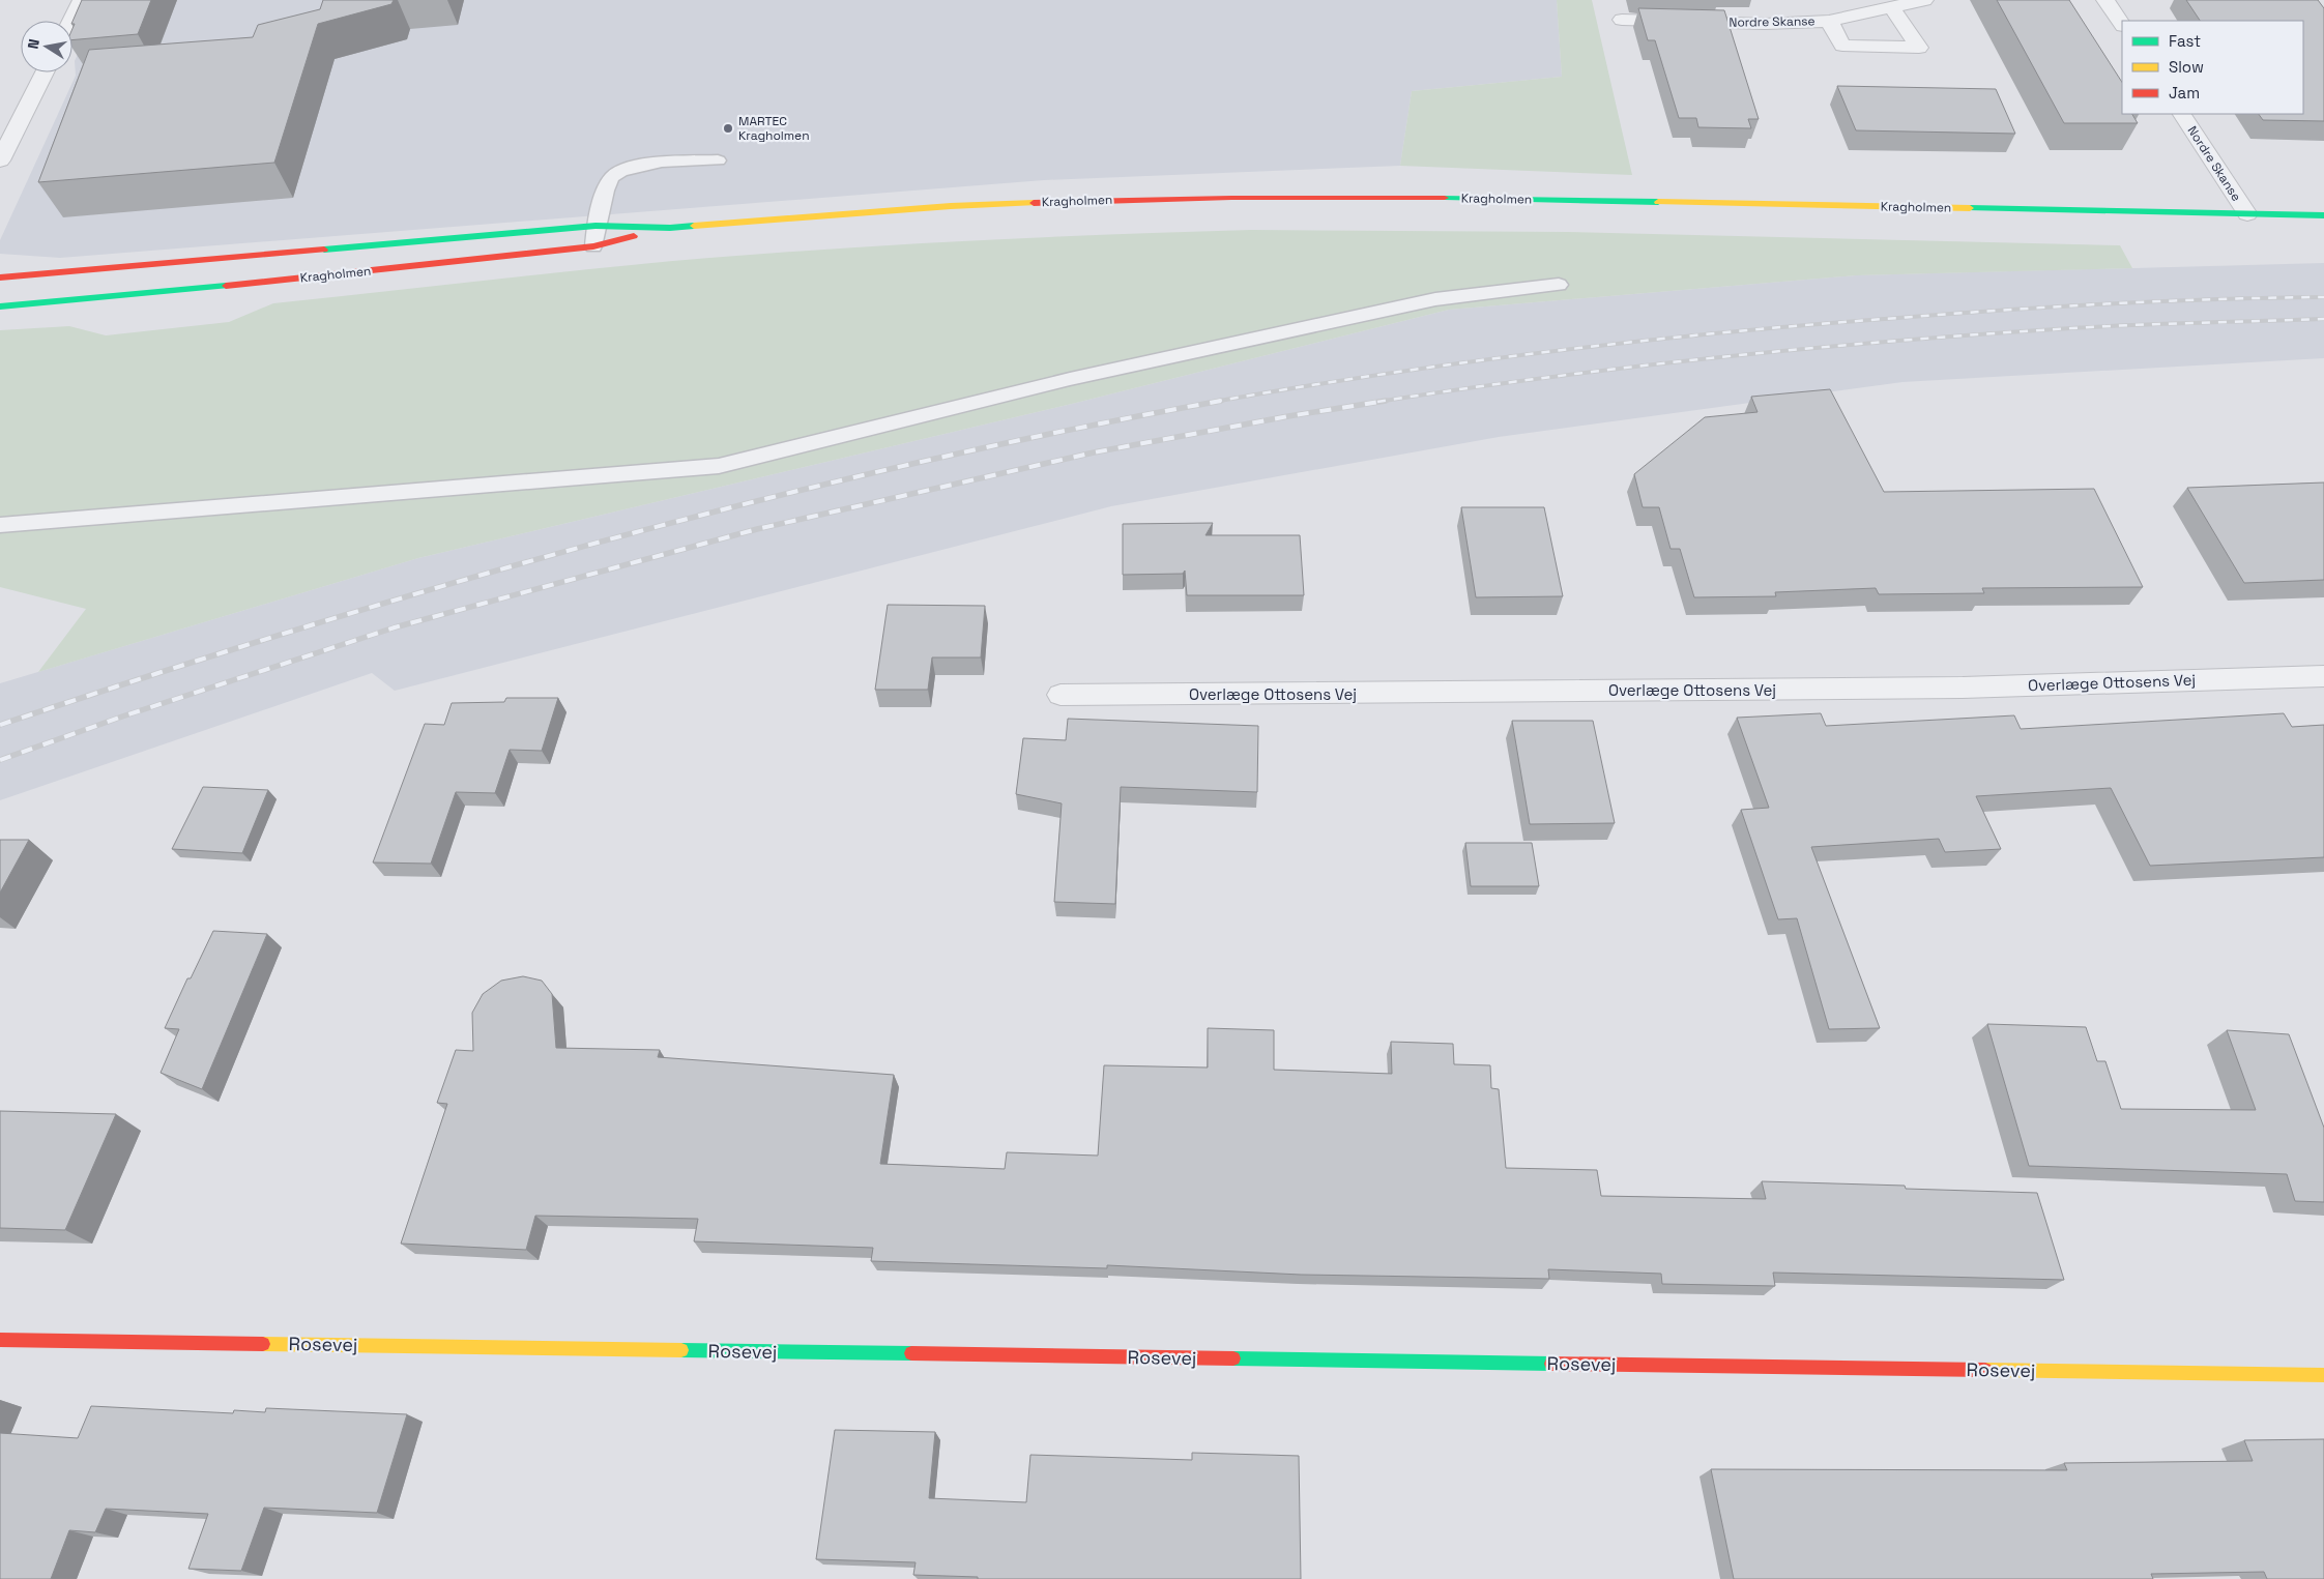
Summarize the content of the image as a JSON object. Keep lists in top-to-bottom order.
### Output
{
  "streets": {
    "street": [
      "Nordre Skanse",
      "Kragholmen",
      "Overlæge Ottosens Vej",
      "Rosevej"
    ]
  },
  "crossings": [
    ["Nordre Skanse", "Kragholmen"]
  ],
  "places": ["MARTEC Kragholmen"],
  "legend": ["Fast", "Slow", "Jam"],
  "north": "left"
}
